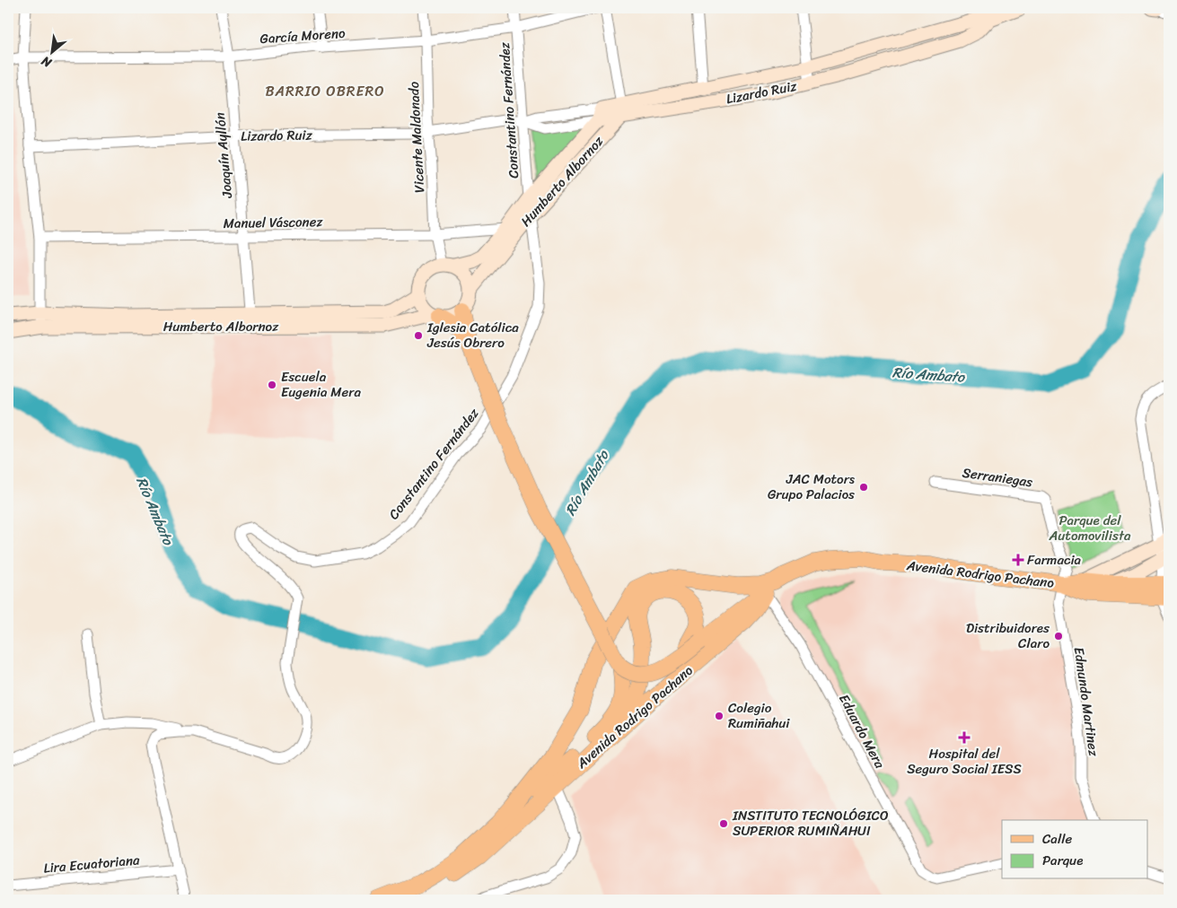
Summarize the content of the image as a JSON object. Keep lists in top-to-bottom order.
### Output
{
  "streets": {
    "main road": ["Lizardo Ruiz", "Humberto Albornoz", "Avenida Rodrigo Pachano"],
    "street": [
      "García Moreno",
      "Constantino Fernández",
      "Vicente Maldonado",
      "Joaquín Ayllón",
      "Manuel Vásconez",
      "Serraniegas",
      "Edmundo Martinez",
      "Eduardo Mera",
      "Lira Ecuatoriana"
    ]
  },
  "crossings": [
    ["García Moreno", "Constantino Fernández"],
    ["García Moreno", "Vicente Maldonado"],
    ["García Moreno", "Joaquín Ayllón"],
    ["Lizardo Ruiz", "Constantino Fernández"],
    ["Lizardo Ruiz", "Vicente Maldonado"],
    ["Lizardo Ruiz", "Joaquín Ayllón"],
    ["Lizardo Ruiz", "Humberto Albornoz"],
    ["Constantino Fernández", "Humberto Albornoz"],
    ["Vicente Maldonado", "Humberto Albornoz"],
    ["Vicente Maldonado", "Manuel Vásconez"],
    ["Joaquín Ayllón", "Humberto Albornoz"],
    ["Joaquín Ayllón", "Manuel Vásconez"],
    ["Humberto Albornoz", "Manuel Vásconez"],
    ["Serraniegas", "Avenida Rodrigo Pachano"],
    ["Serraniegas", "Edmundo Martinez"],
    ["Avenida Rodrigo Pachano", "Edmundo Martinez"],
    ["Avenida Rodrigo Pachano", "Eduardo Mera"]
  ],
  "districts": ["BARRIO OBRERO"],
  "water": ["Río Ambato"],
  "parks": ["Parque del Automovilista"],
  "places": {
    "other": [
      "Iglesia Católica Jesús Obrero",
      "Escuela Eugenia Mera",
      "JAC Motors Grupo Palacios",
      "Distribuidores Claro",
      "Colegio Rumiñahui",
      "INSTITUTO TECNOLÓGICO SUPERIOR RUMIÑAHUI"
    ],
    "health": ["Farmacia", "Hospital del Seguro Social IESS"]
  },
  "legend": ["Calle", "Parque"],
  "north": "bottom left"
}
